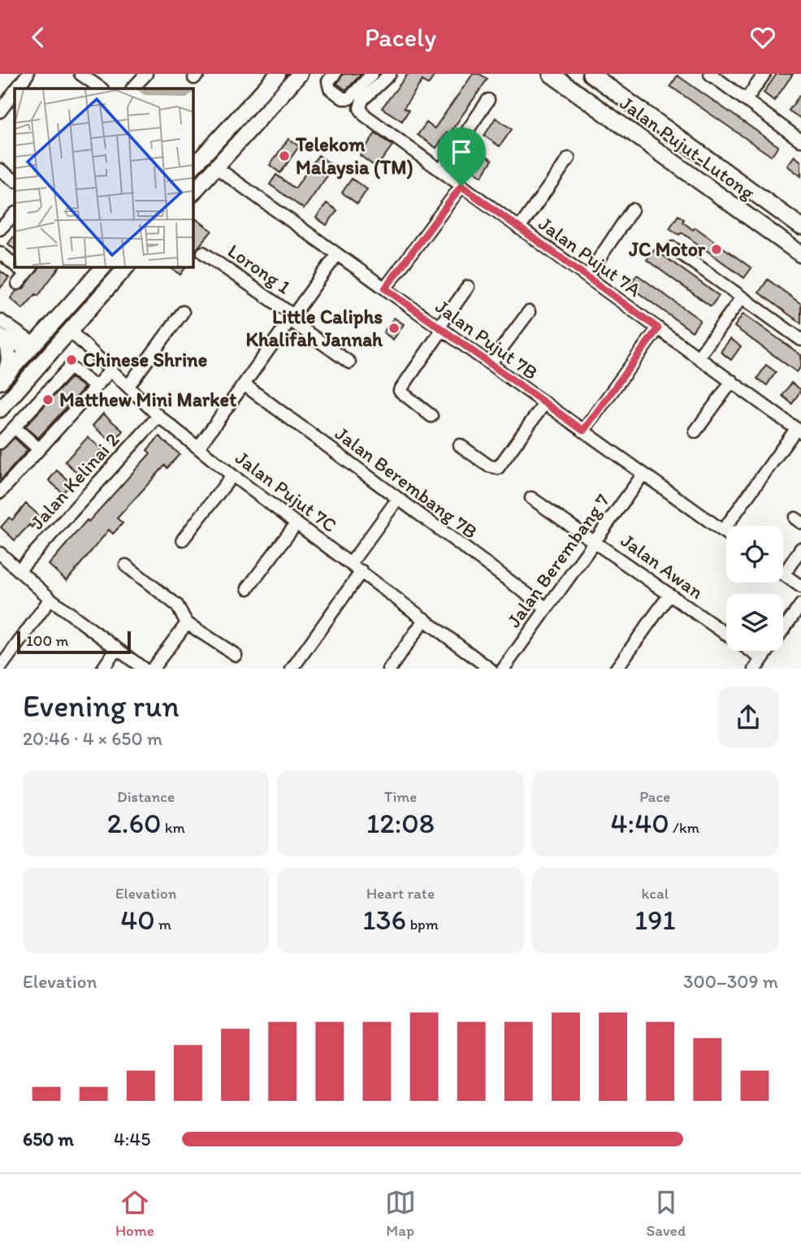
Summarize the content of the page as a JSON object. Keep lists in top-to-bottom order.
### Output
{
  "streets": {
    "highway": ["Jalan Pujut-Lutong"],
    "street": [
      "Jalan Pujut 7A",
      "Lorong 1",
      "Jalan Pujut 7B",
      "Jalan Kelinai 2",
      "Jalan Berembang 7B",
      "Jalan Pujut 7C",
      "Jalan Berembang 7",
      "Jalan Awan"
    ]
  },
  "crossings": [
    ["Jalan Pujut 7B", "Jalan Berembang 7"],
    ["Jalan Kelinai 2", "Jalan Pujut 7C"],
    ["Jalan Berembang 7B", "Jalan Berembang 7"],
    ["Jalan Berembang 7", "Jalan Awan"]
  ],
  "places": [
    "Telekom Malaysia (TM)",
    "JC Motor",
    "Little Caliphs Khalifah Jannah",
    "Chinese Shrine",
    "Matthew Mini Market"
  ],
  "scale_bar": "100 m",
  "page": {
    "header": "Pacely",
    "scale": "100 m",
    "heading": ["Evening run", "20:46 · 4 × 650 m"],
    "stats": [
      ["Distance", "2.60 km"],
      ["Time", "12:08"],
      ["Pace", "4:40 /km"],
      ["Elevation", "40 m"],
      ["Heart rate", "136 bpm"],
      ["kcal", "191"]
    ],
    "chart": ["Elevation", "300–309 m"],
    "list": [
      {
        "name": "650 m",
        "note": "4:45"
      }
    ],
    "tabs": ["Home", "Map", "Saved"]
  }
}
